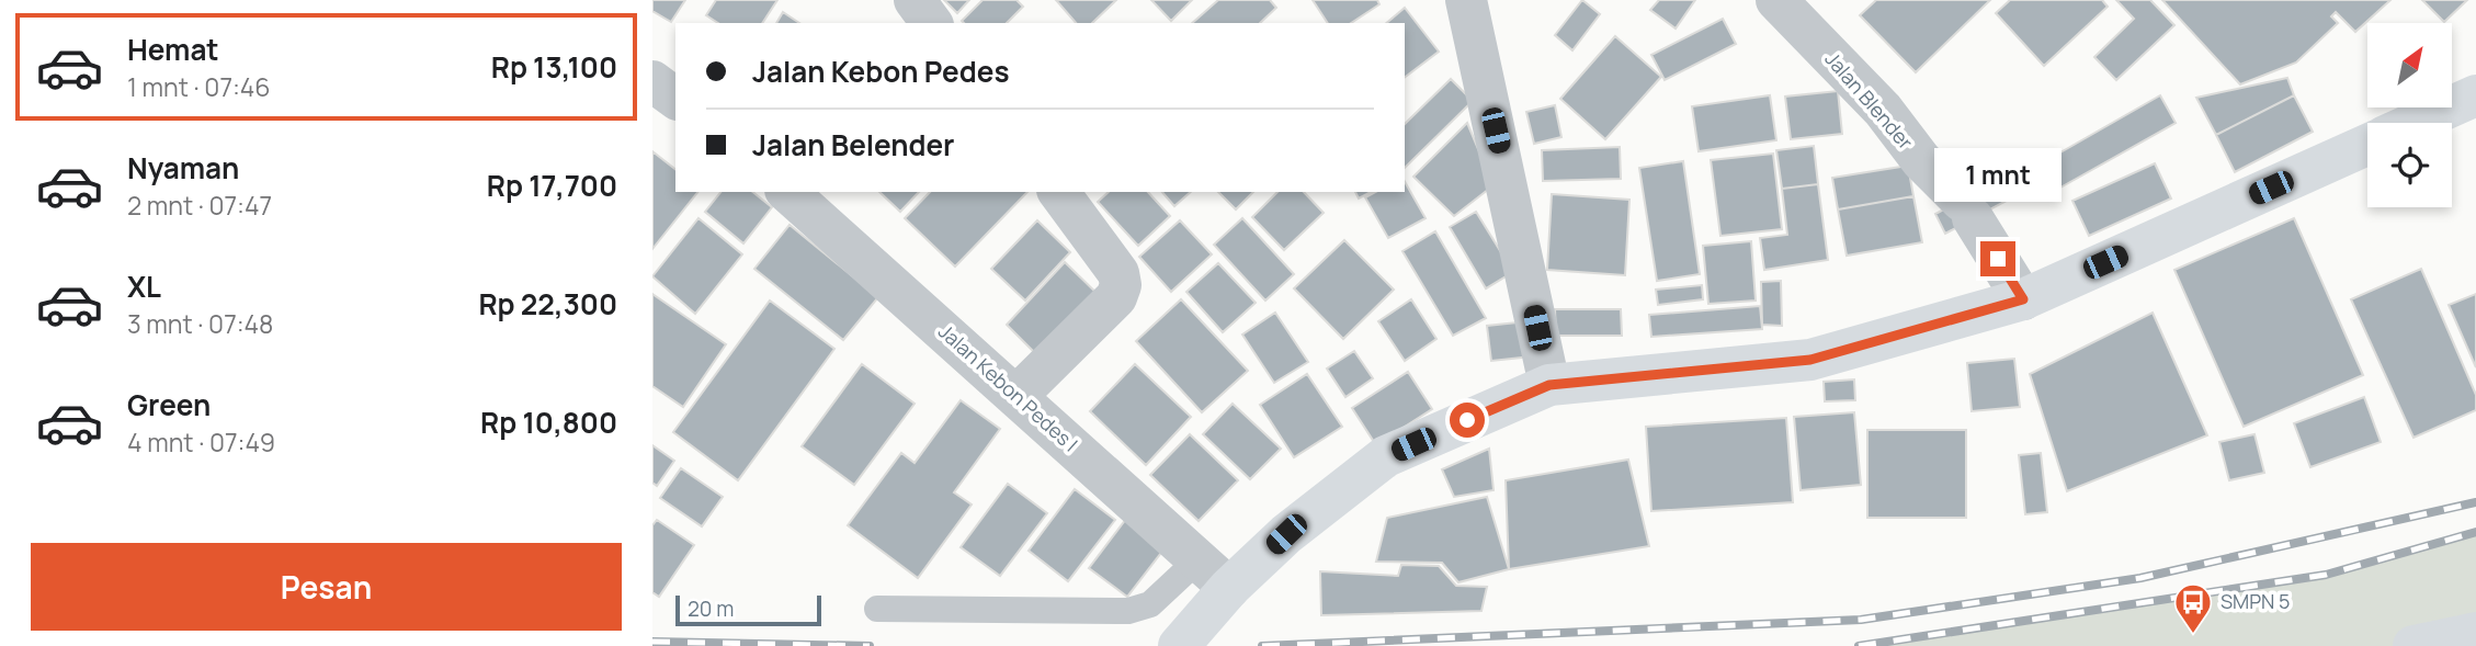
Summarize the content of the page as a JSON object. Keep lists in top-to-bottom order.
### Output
{
  "streets": {
    "street": ["Jalan Blender", "Jalan Kebon Pedes I"]
  },
  "places": {
    "bus stop": ["SMPN 5"]
  },
  "scale_bar": "20 m",
  "north": "top right",
  "page": {
    "list": [
      {
        "name": "Hemat",
        "note": "1 mnt · 07:46",
        "value": "Rp 13,100"
      },
      {
        "name": "Nyaman",
        "note": "2 mnt · 07:47",
        "value": "Rp 17,700"
      },
      {
        "name": "XL",
        "note": "3 mnt · 07:48",
        "value": "Rp 22,300"
      },
      {
        "name": "Green",
        "note": "4 mnt · 07:49",
        "value": "Rp 10,800"
      }
    ],
    "banner": ["Jalan Kebon Pedes", "Jalan Belender"],
    "bubble": "1 mnt",
    "buttons": "Pesan",
    "scale": "20 m"
  }
}
